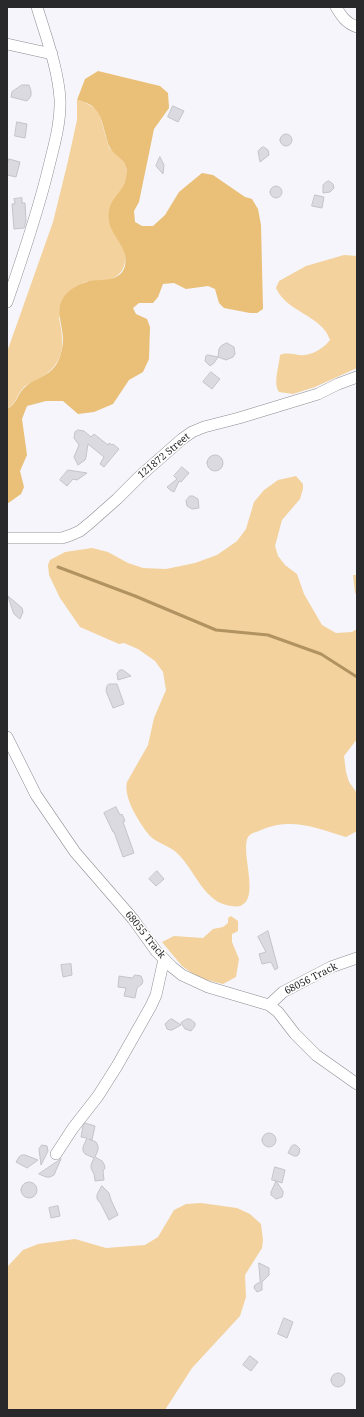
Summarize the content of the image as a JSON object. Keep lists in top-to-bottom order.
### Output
{
  "streets": {
    "street": ["121872 Street", "68055 Track", "68056 Track"]
  },
  "crossings": [
    ["68055 Track", "68056 Track"]
  ]
}
